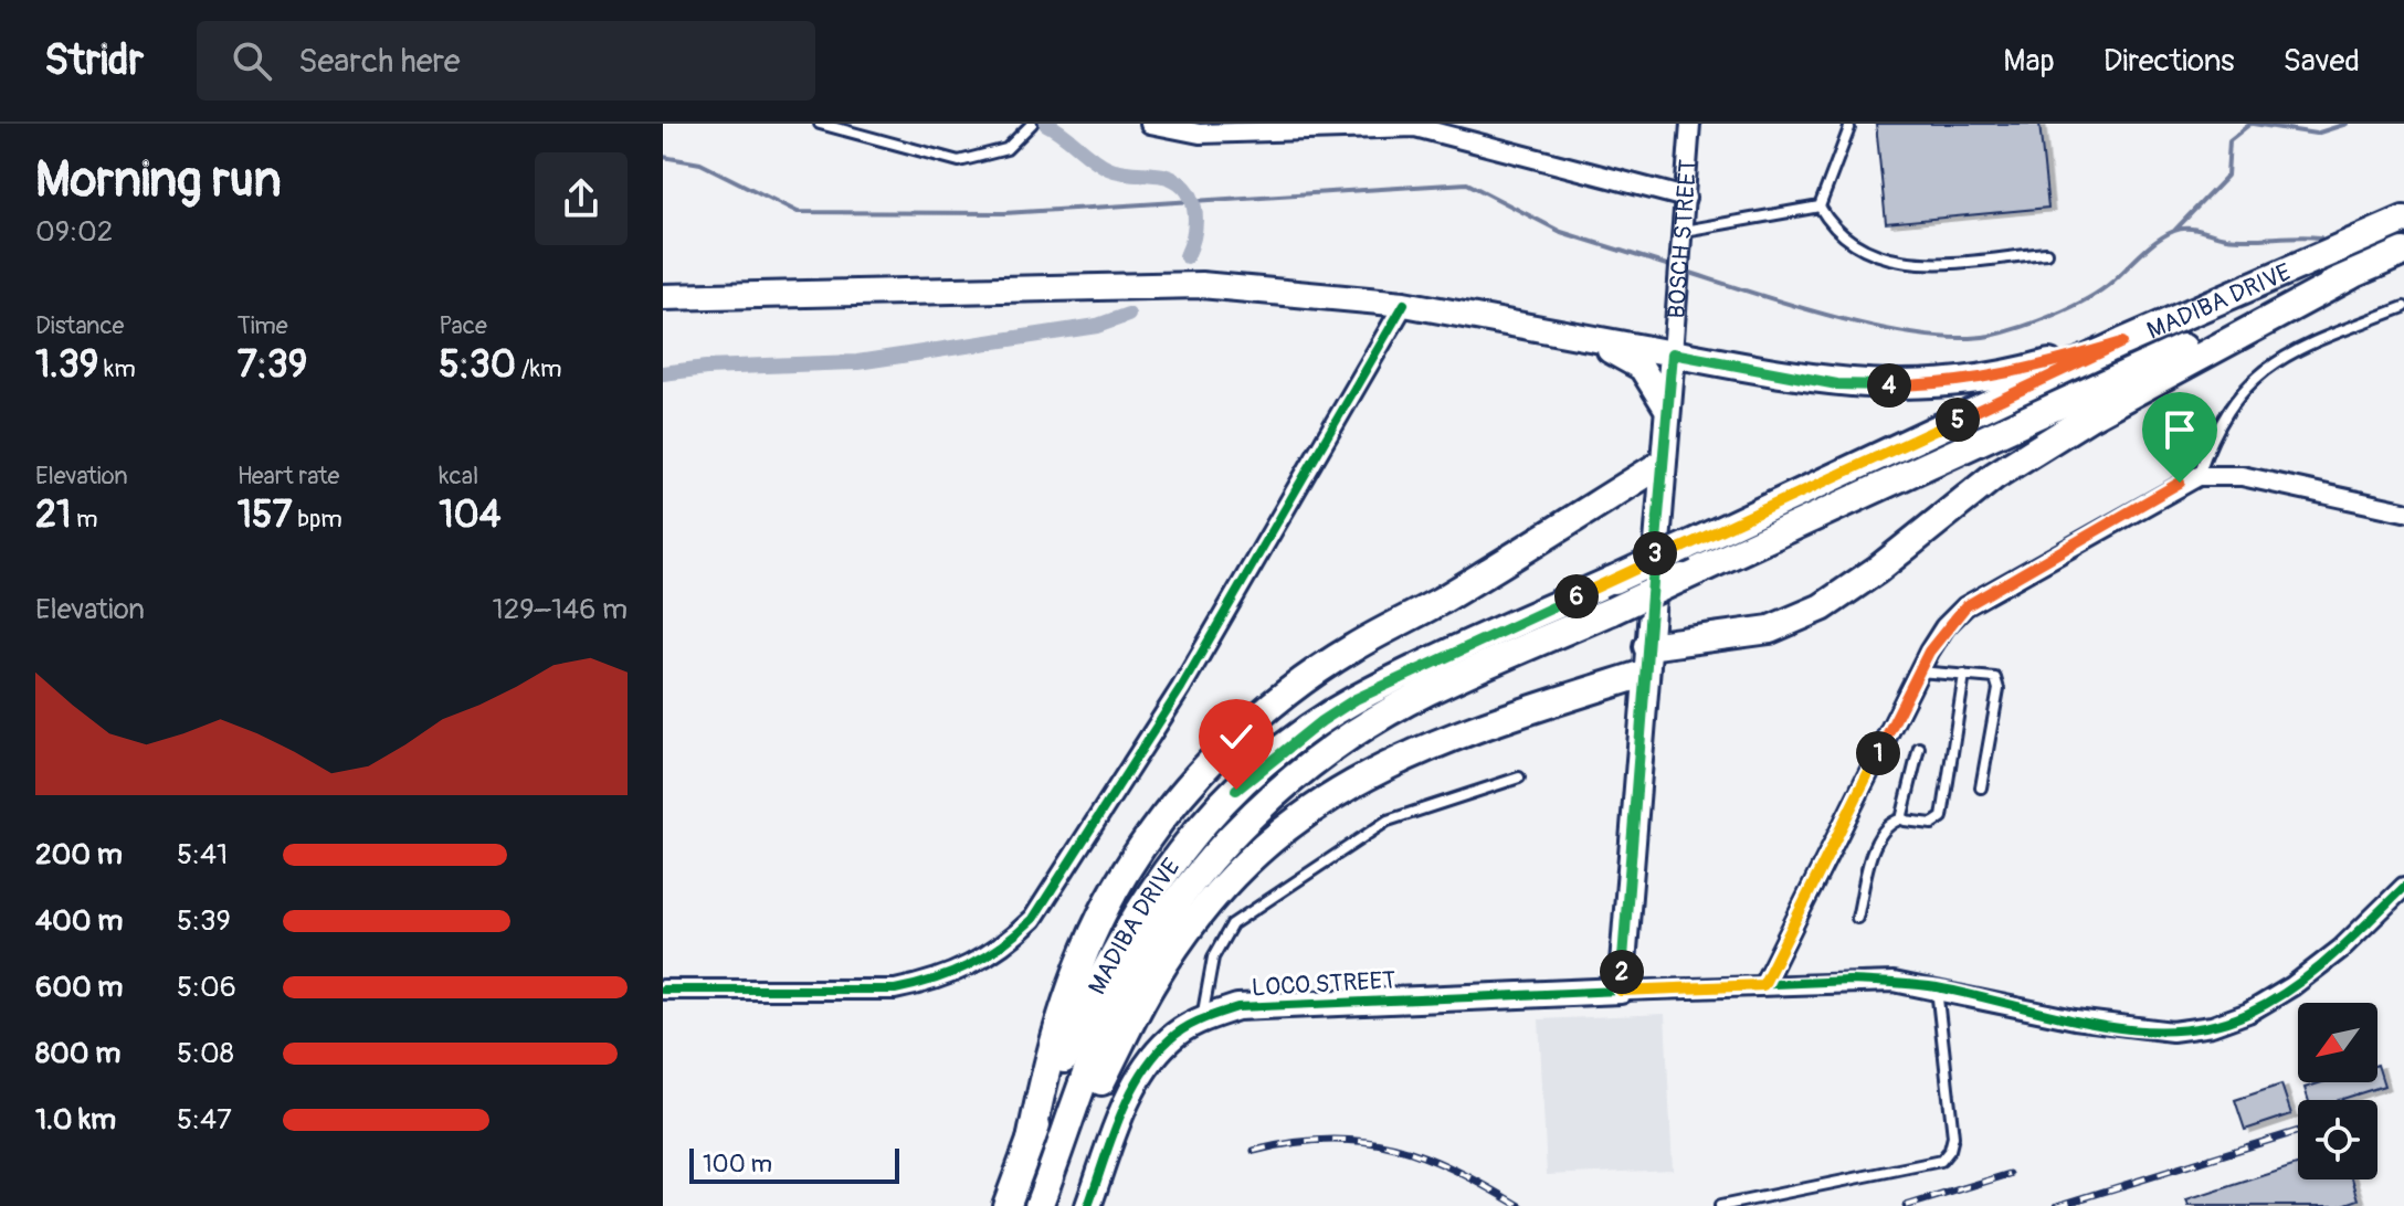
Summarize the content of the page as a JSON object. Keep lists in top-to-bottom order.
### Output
{
  "streets": {
    "main road": ["MADIBA DRIVE"],
    "street": ["BOSCH STREET", "LOCO STREET"]
  },
  "crossings": [
    ["BOSCH STREET", "LOCO STREET"]
  ],
  "scale_bar": "100 m",
  "north": "bottom left",
  "page": {
    "header": "Stridr",
    "search": "Search here",
    "nav": ["Map", "Directions", "Saved"],
    "heading": ["Morning run", "09:02"],
    "stats": [
      ["Distance", "1.39 km"],
      ["Time", "7:39"],
      ["Pace", "5:30 /km"],
      ["Elevation", "21 m"],
      ["Heart rate", "157 bpm"],
      ["kcal", "104"]
    ],
    "pins": [
      "4",
      "5",
      "3",
      "6",
      "1",
      "2"
    ],
    "chart": ["Elevation", "129–146 m"],
    "list": [
      {
        "name": "200 m",
        "note": "5:41"
      },
      {
        "name": "400 m",
        "note": "5:39"
      },
      {
        "name": "600 m",
        "note": "5:06"
      },
      {
        "name": "800 m",
        "note": "5:08"
      },
      {
        "name": "1.0 km",
        "note": "5:47"
      }
    ],
    "scale": "100 m"
  }
}
